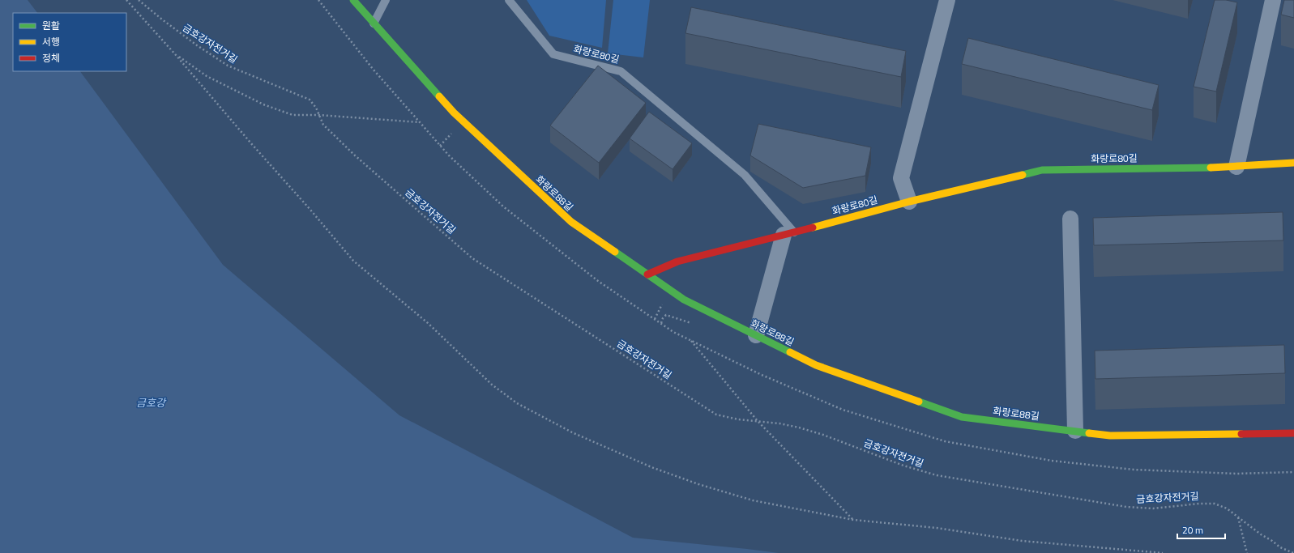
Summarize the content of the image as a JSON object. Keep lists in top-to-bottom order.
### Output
{
  "streets": {
    "street": ["화랑로80길", "화랑로88길"],
    "path": ["금호강자전거길"]
  },
  "water": ["금호강"],
  "legend": ["원활", "서행", "정체"],
  "scale_bar": "20 m"
}
